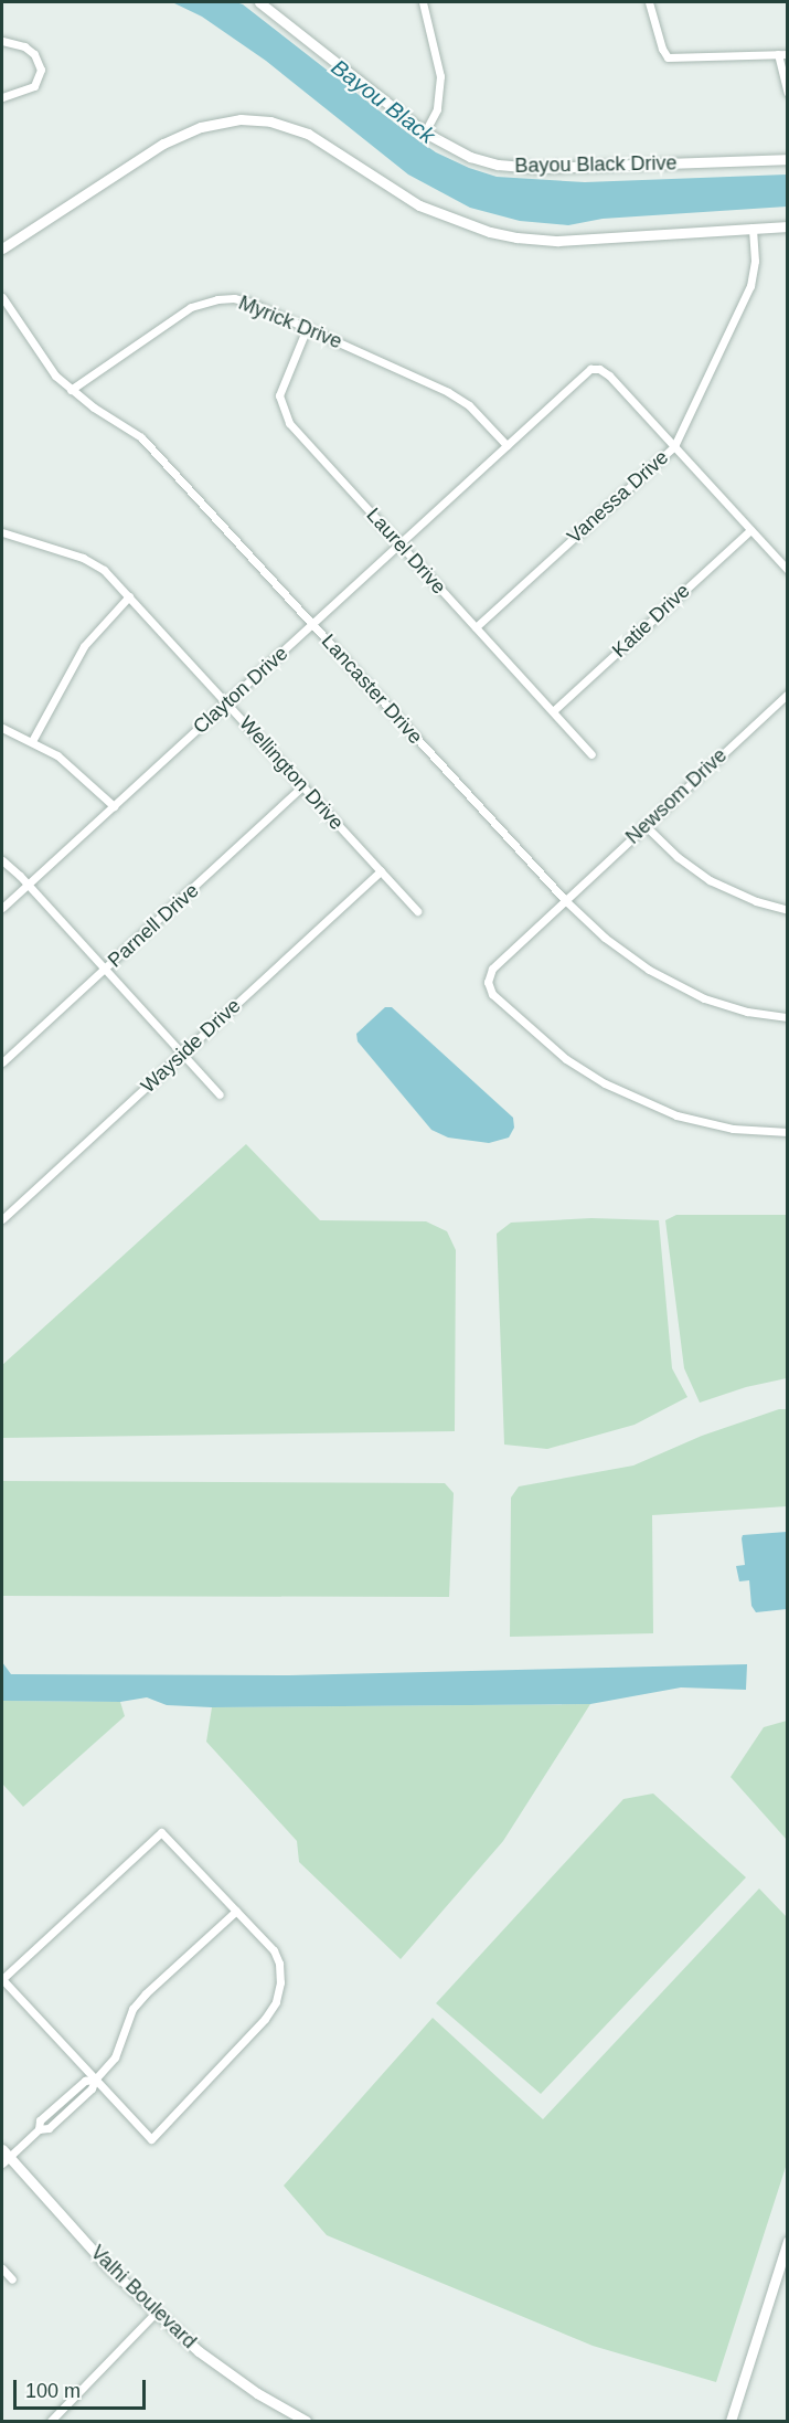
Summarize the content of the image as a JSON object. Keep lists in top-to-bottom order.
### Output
{
  "streets": {
    "street": [
      "Bayou Black Drive",
      "Myrick Drive",
      "Vanessa Drive",
      "Laurel Drive",
      "Katie Drive",
      "Lancaster Drive",
      "Clayton Drive",
      "Wellington Drive",
      "Newsom Drive",
      "Parnell Drive",
      "Wayside Drive",
      "Valhi Boulevard"
    ]
  },
  "crossings": [
    ["Myrick Drive", "Laurel Drive"],
    ["Myrick Drive", "Lancaster Drive"],
    ["Myrick Drive", "Clayton Drive"],
    ["Vanessa Drive", "Laurel Drive"],
    ["Vanessa Drive", "Clayton Drive"],
    ["Laurel Drive", "Katie Drive"],
    ["Laurel Drive", "Clayton Drive"],
    ["Lancaster Drive", "Clayton Drive"],
    ["Lancaster Drive", "Newsom Drive"],
    ["Clayton Drive", "Wellington Drive"],
    ["Wellington Drive", "Parnell Drive"],
    ["Wellington Drive", "Wayside Drive"]
  ],
  "water": ["Bayou Black"],
  "scale_bar": "100 m"
}
